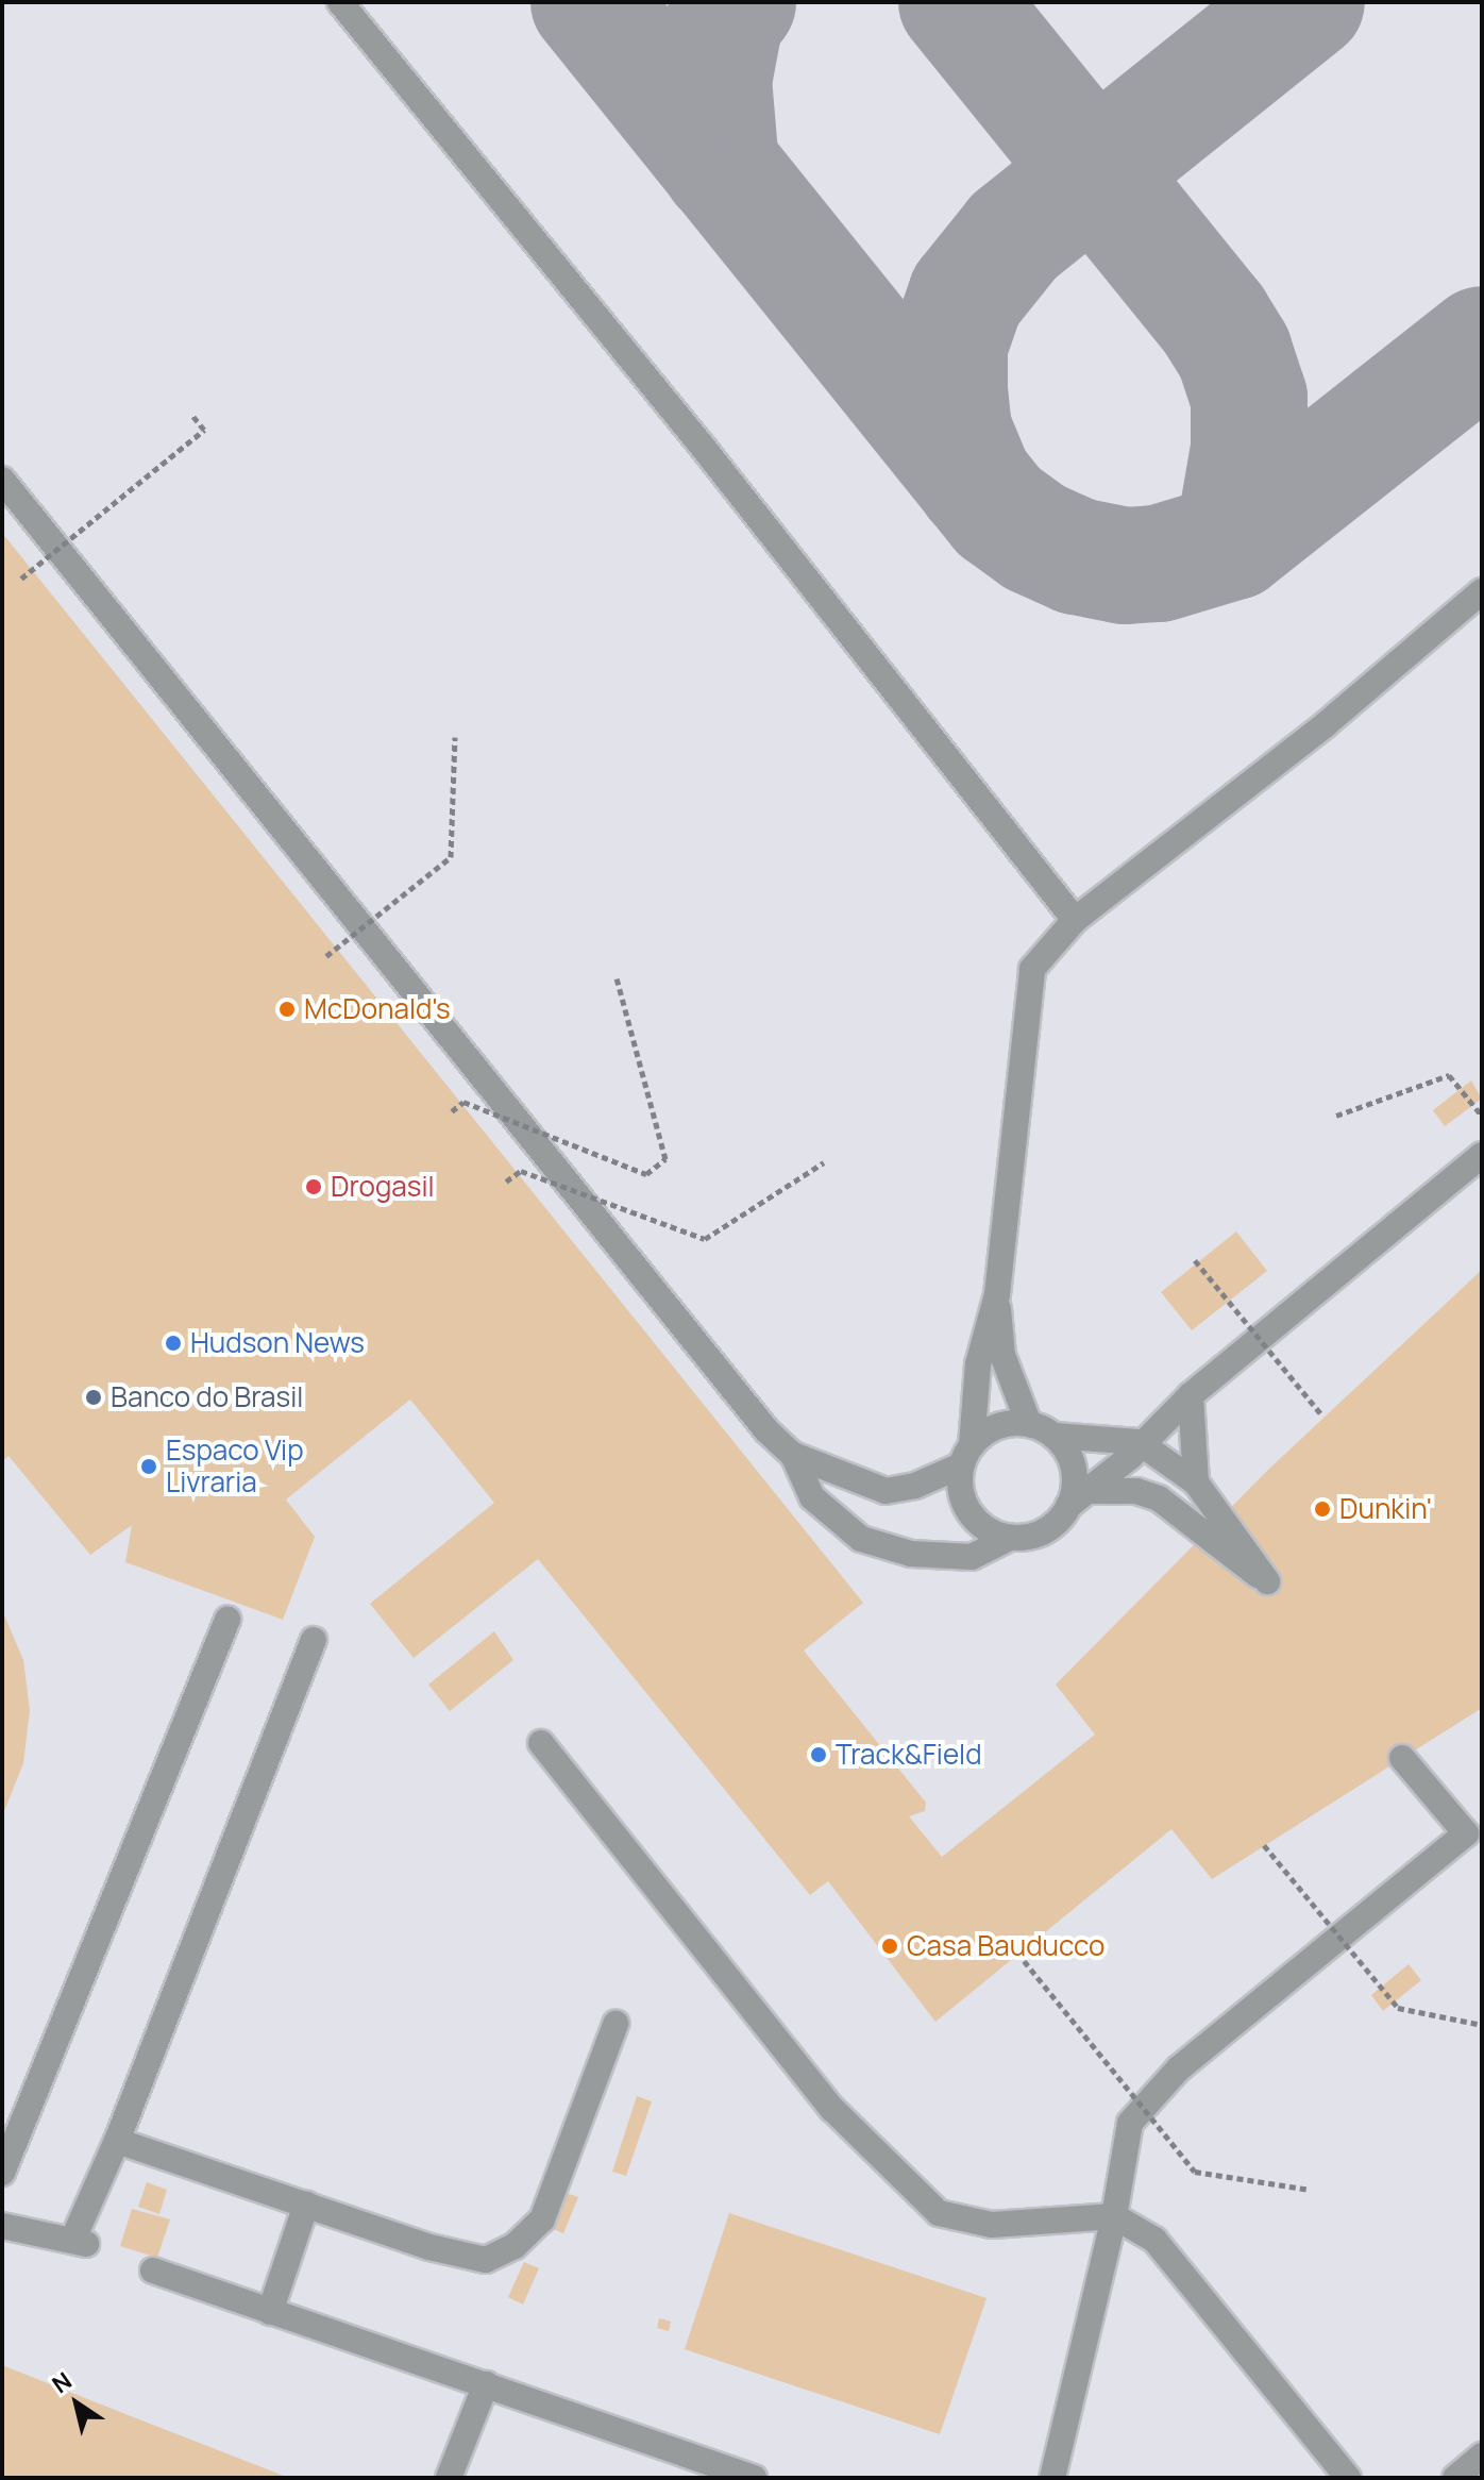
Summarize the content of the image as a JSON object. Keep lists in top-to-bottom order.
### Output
{
  "places": [
    "McDonald's",
    "Drogasil",
    "Hudson News",
    "Banco do Brasil",
    "Espaco Vip Livraria",
    "Dunkin'",
    "Track&Field",
    "Casa Bauducco"
  ],
  "north": "top left"
}
